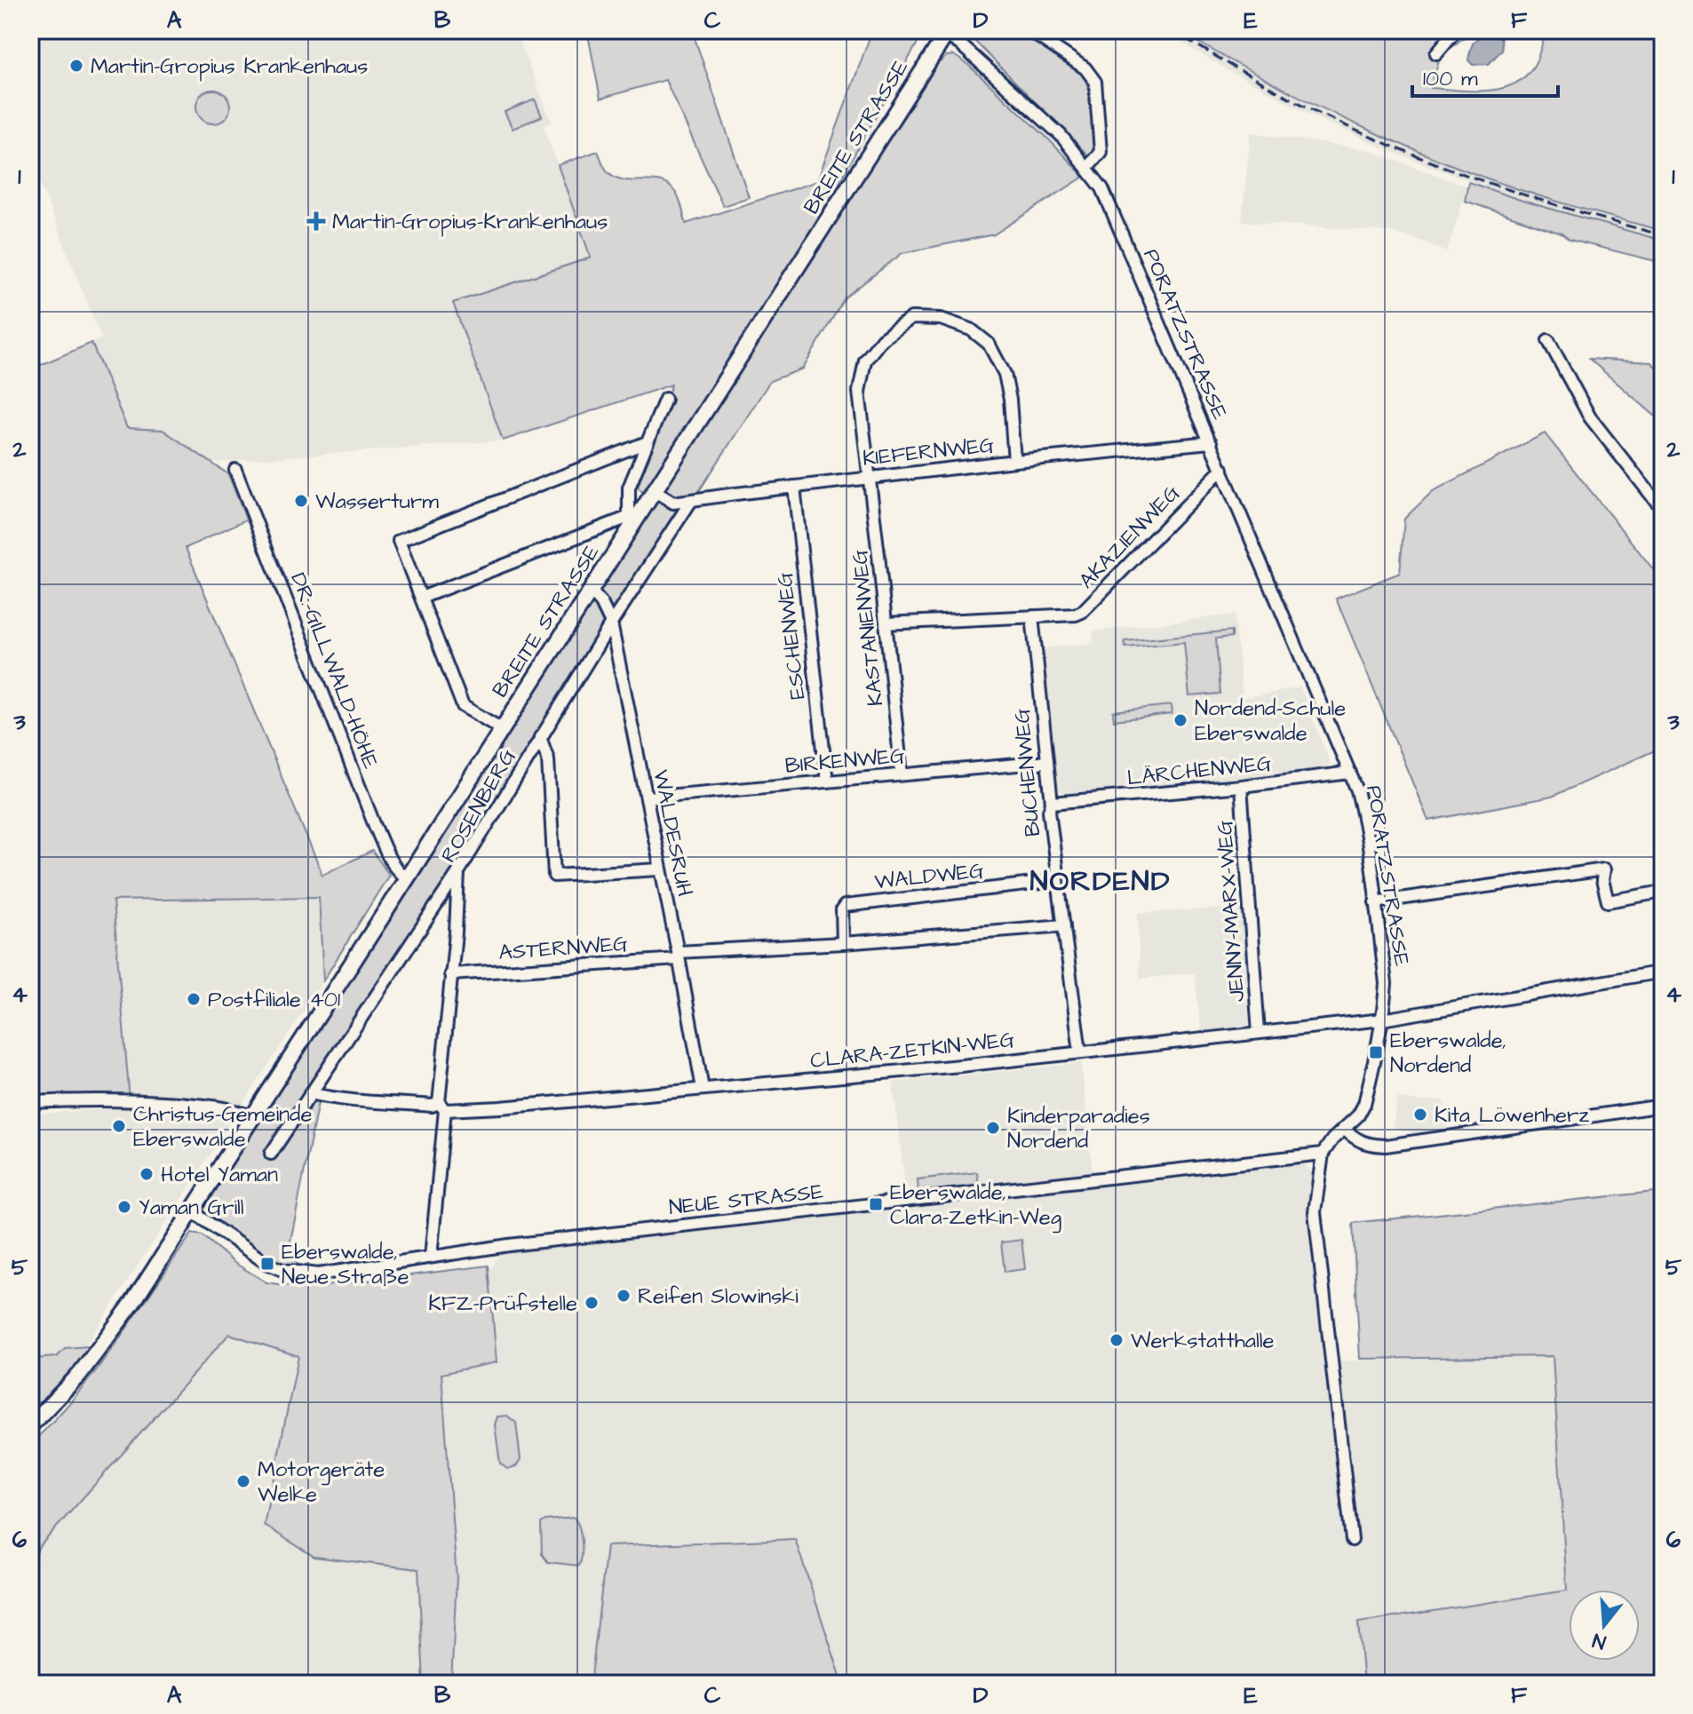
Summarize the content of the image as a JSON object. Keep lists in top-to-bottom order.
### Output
{
  "streets": {
    "main road": ["BREITE STRASSE"],
    "street": [
      "PORATZSTRASSE",
      "KIEFERNWEG",
      "AKAZIENWEG",
      "KASTANIENWEG",
      "ESCHENWEG",
      "DR.-GILLWALD-HÖHE",
      "BIRKENWEG",
      "LÄRCHENWEG",
      "BUCHENWEG",
      "ROSENBERG",
      "WALDESRUH",
      "WALDWEG",
      "JENNY-MARX-WEG",
      "ASTERNWEG",
      "CLARA-ZETKIN-WEG",
      "NEUE STRASSE"
    ]
  },
  "crossings": [
    ["BREITE STRASSE", "PORATZSTRASSE"],
    ["BREITE STRASSE", "KIEFERNWEG"],
    ["BREITE STRASSE", "DR.-GILLWALD-HÖHE"],
    ["BREITE STRASSE", "WALDESRUH"],
    ["BREITE STRASSE", "NEUE STRASSE"],
    ["PORATZSTRASSE", "KIEFERNWEG"],
    ["PORATZSTRASSE", "AKAZIENWEG"],
    ["PORATZSTRASSE", "LÄRCHENWEG"],
    ["PORATZSTRASSE", "CLARA-ZETKIN-WEG"],
    ["PORATZSTRASSE", "NEUE STRASSE"],
    ["KIEFERNWEG", "KASTANIENWEG"],
    ["KIEFERNWEG", "ESCHENWEG"],
    ["KIEFERNWEG", "ROSENBERG"],
    ["AKAZIENWEG", "KASTANIENWEG"],
    ["AKAZIENWEG", "BUCHENWEG"],
    ["KASTANIENWEG", "BIRKENWEG"],
    ["ESCHENWEG", "BIRKENWEG"],
    ["BIRKENWEG", "BUCHENWEG"],
    ["BIRKENWEG", "WALDESRUH"],
    ["LÄRCHENWEG", "BUCHENWEG"],
    ["LÄRCHENWEG", "JENNY-MARX-WEG"],
    ["BUCHENWEG", "WALDWEG"],
    ["BUCHENWEG", "CLARA-ZETKIN-WEG"],
    ["ROSENBERG", "WALDESRUH"],
    ["ROSENBERG", "ASTERNWEG"],
    ["ROSENBERG", "CLARA-ZETKIN-WEG"],
    ["ROSENBERG", "NEUE STRASSE"],
    ["WALDESRUH", "ASTERNWEG"],
    ["WALDESRUH", "CLARA-ZETKIN-WEG"],
    ["JENNY-MARX-WEG", "CLARA-ZETKIN-WEG"]
  ],
  "districts": ["NORDEND"],
  "places": {
    "other": [
      "Martin-Gropius Krankenhaus",
      "Wasserturm",
      "Nordend-Schule Eberswalde",
      "Postfiliale 401",
      "Kita Löwenherz",
      "Christus-Gemeinde Eberswalde",
      "Kinderparadies Nordend",
      "Hotel Yaman",
      "Yaman Grill",
      "Reifen Slowinski",
      "KFZ-Prüfstelle",
      "Werkstatthalle",
      "Motorgeräte Welke"
    ],
    "health": ["Martin-Gropius-Krankenhaus"],
    "transit": ["Eberswalde, Nordend", "Eberswalde, Clara-Zetkin-Weg", "Eberswalde, Neue Straße"]
  },
  "scale_bar": "100 m",
  "north": "bottom",
  "grid": {
    "columns": [
      "A",
      "B",
      "C",
      "D",
      "E",
      "F"
    ],
    "rows": [
      "1",
      "2",
      "3",
      "4",
      "5",
      "6"
    ]
  }
}
